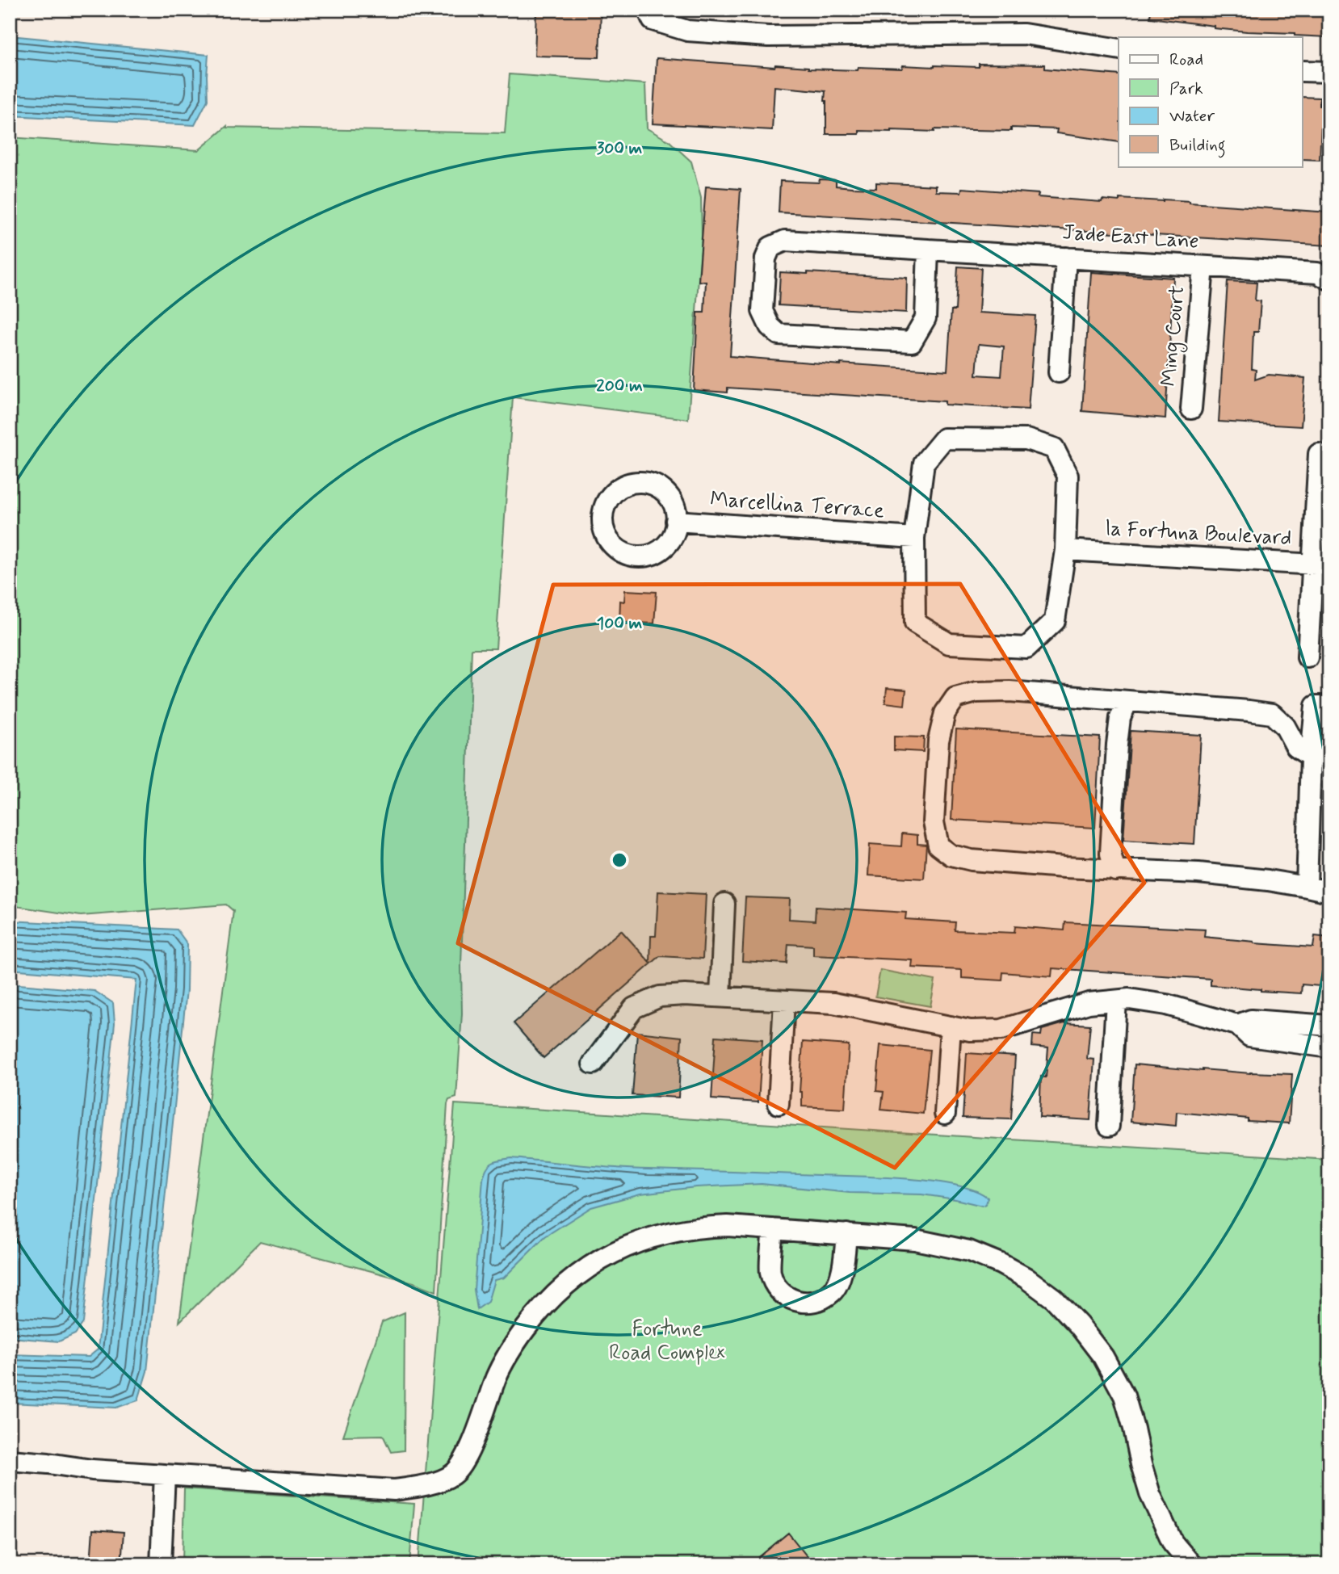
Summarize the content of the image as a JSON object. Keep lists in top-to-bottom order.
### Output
{
  "streets": {
    "street": [
      "Jade East Lane",
      "Ming Court",
      "Marcellina Terrace",
      "la Fortuna Boulevard"
    ]
  },
  "crossings": [
    ["Jade East Lane", "Ming Court"]
  ],
  "parks": ["Fortune Road Complex"],
  "legend": [
    "Road",
    "Park",
    "Water",
    "Building"
  ],
  "rings": ["300 m", "200 m", "100 m"]
}
